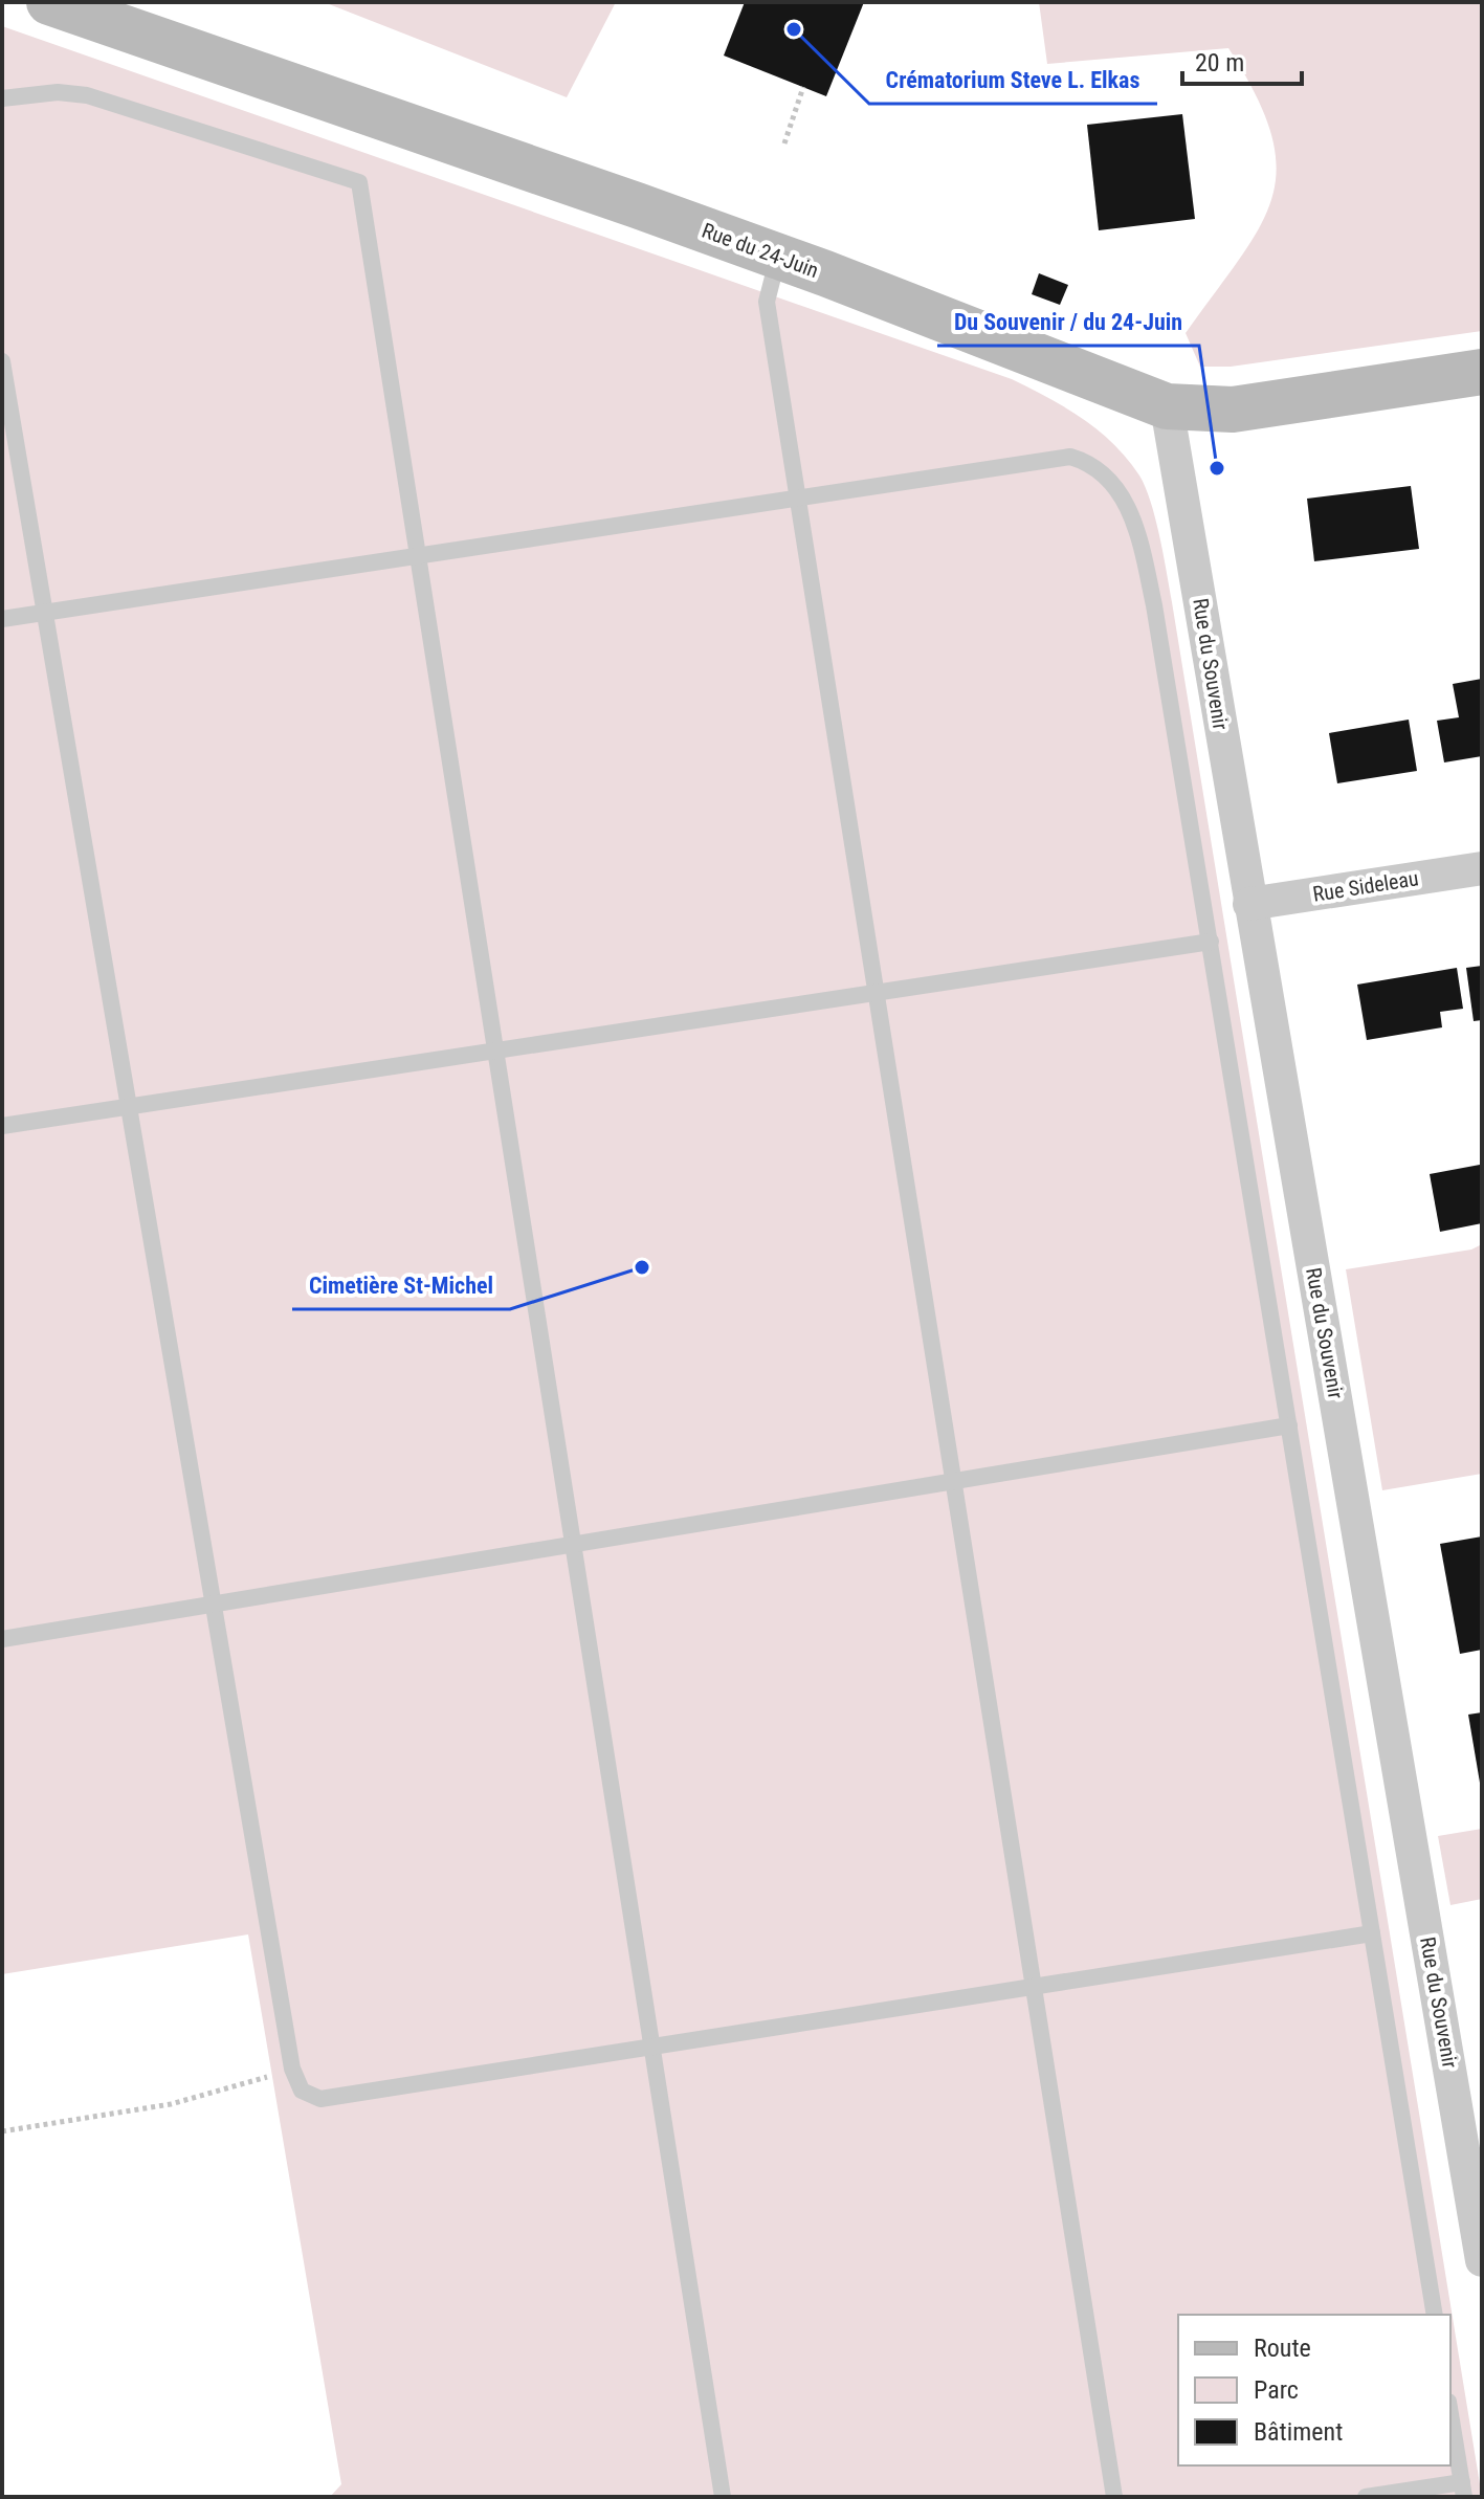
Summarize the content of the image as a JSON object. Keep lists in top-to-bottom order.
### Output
{
  "streets": {
    "street": ["Rue du 24-Juin", "Rue du Souvenir", "Rue Sideleau"]
  },
  "crossings": [
    ["Rue du 24-Juin", "Rue du Souvenir"],
    ["Rue du Souvenir", "Rue Sideleau"]
  ],
  "places": ["Crématorium Steve L. Elkas", "Du Souvenir / du 24-Juin", "Cimetière St-Michel"],
  "legend": ["Route", "Parc", "Bâtiment"],
  "scale_bar": "20 m"
}
